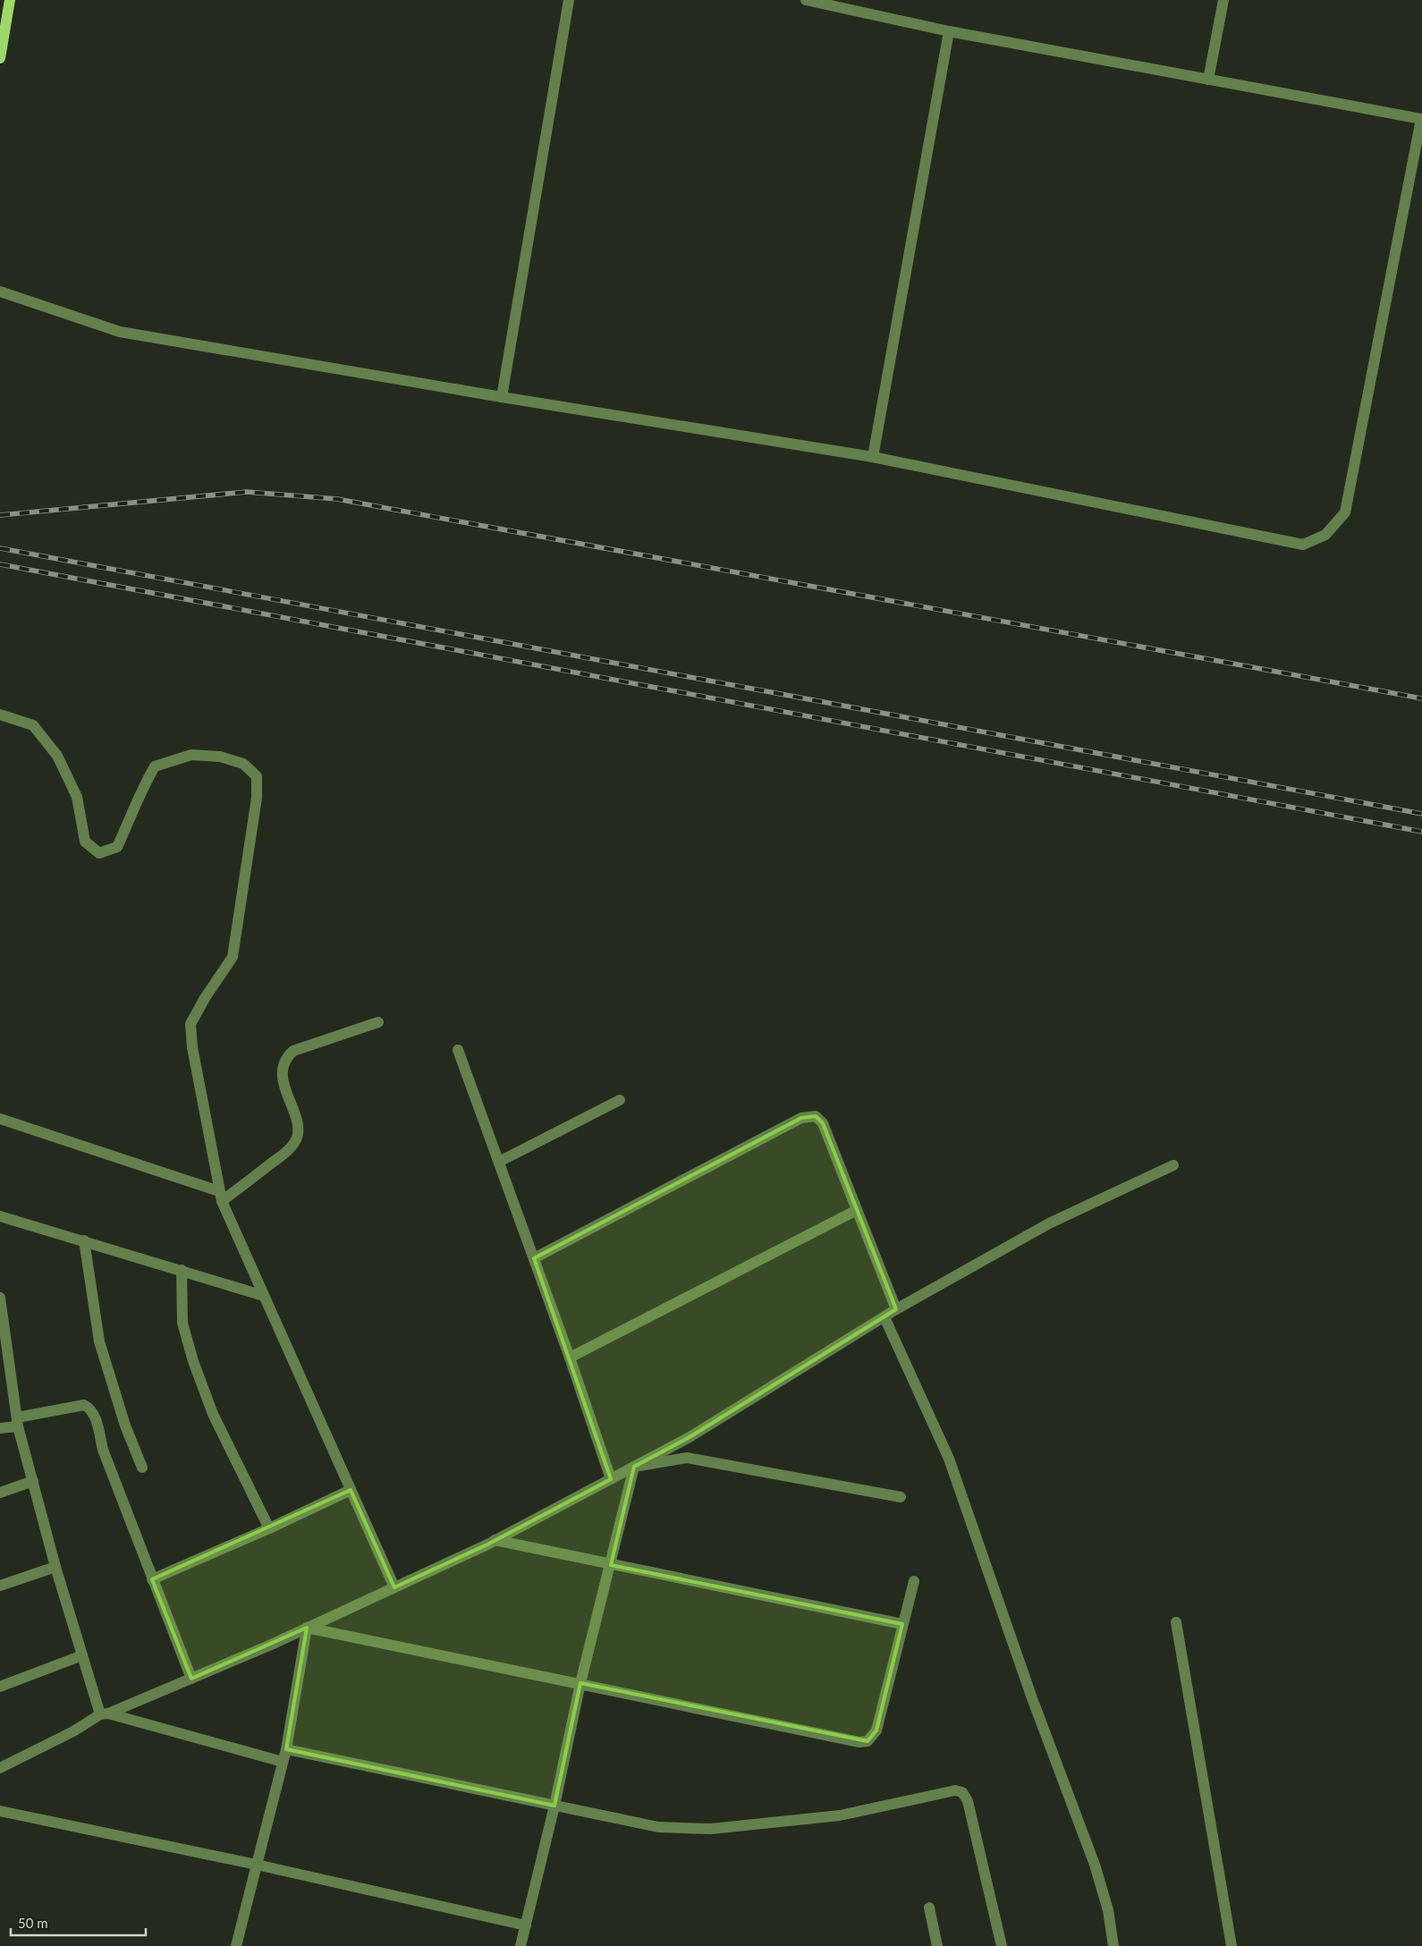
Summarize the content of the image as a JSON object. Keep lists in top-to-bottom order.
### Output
{
  "scale_bar": "50 m"
}
